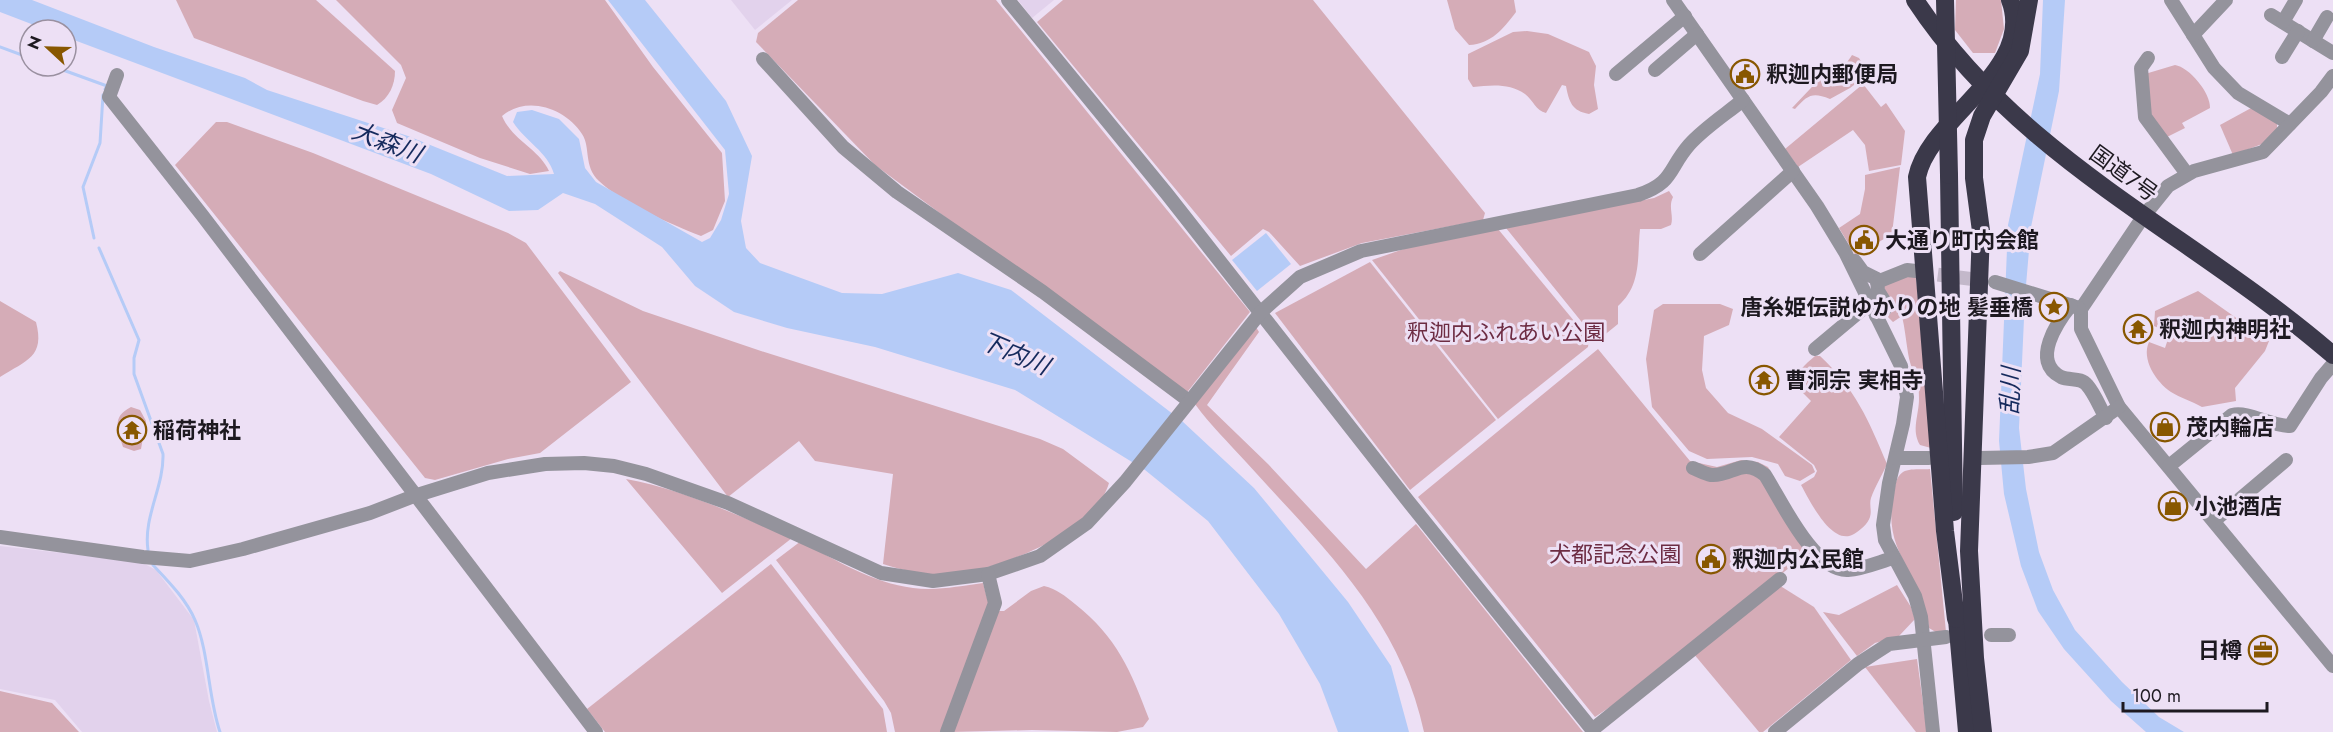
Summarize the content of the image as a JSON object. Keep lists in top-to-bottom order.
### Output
{
  "streets": {
    "highway": ["国道7号"]
  },
  "water": ["大森川", "下内川", "乱川"],
  "parks": ["釈迦内ふれあい公園", "犬都記念公園"],
  "places": {
    "public building": ["釈迦内郵便局", "大通り町内会館", "釈迦内公民館"],
    "place": ["唐糸姫伝説ゆかりの地 髪垂橋"],
    "temple": ["釈迦内神明社", "曹洞宗 実相寺", "稲荷神社"],
    "shop": ["茂内輪店", "小池酒店"],
    "office": ["日樽"]
  },
  "scale_bar": "100 m",
  "north": "left"
}
